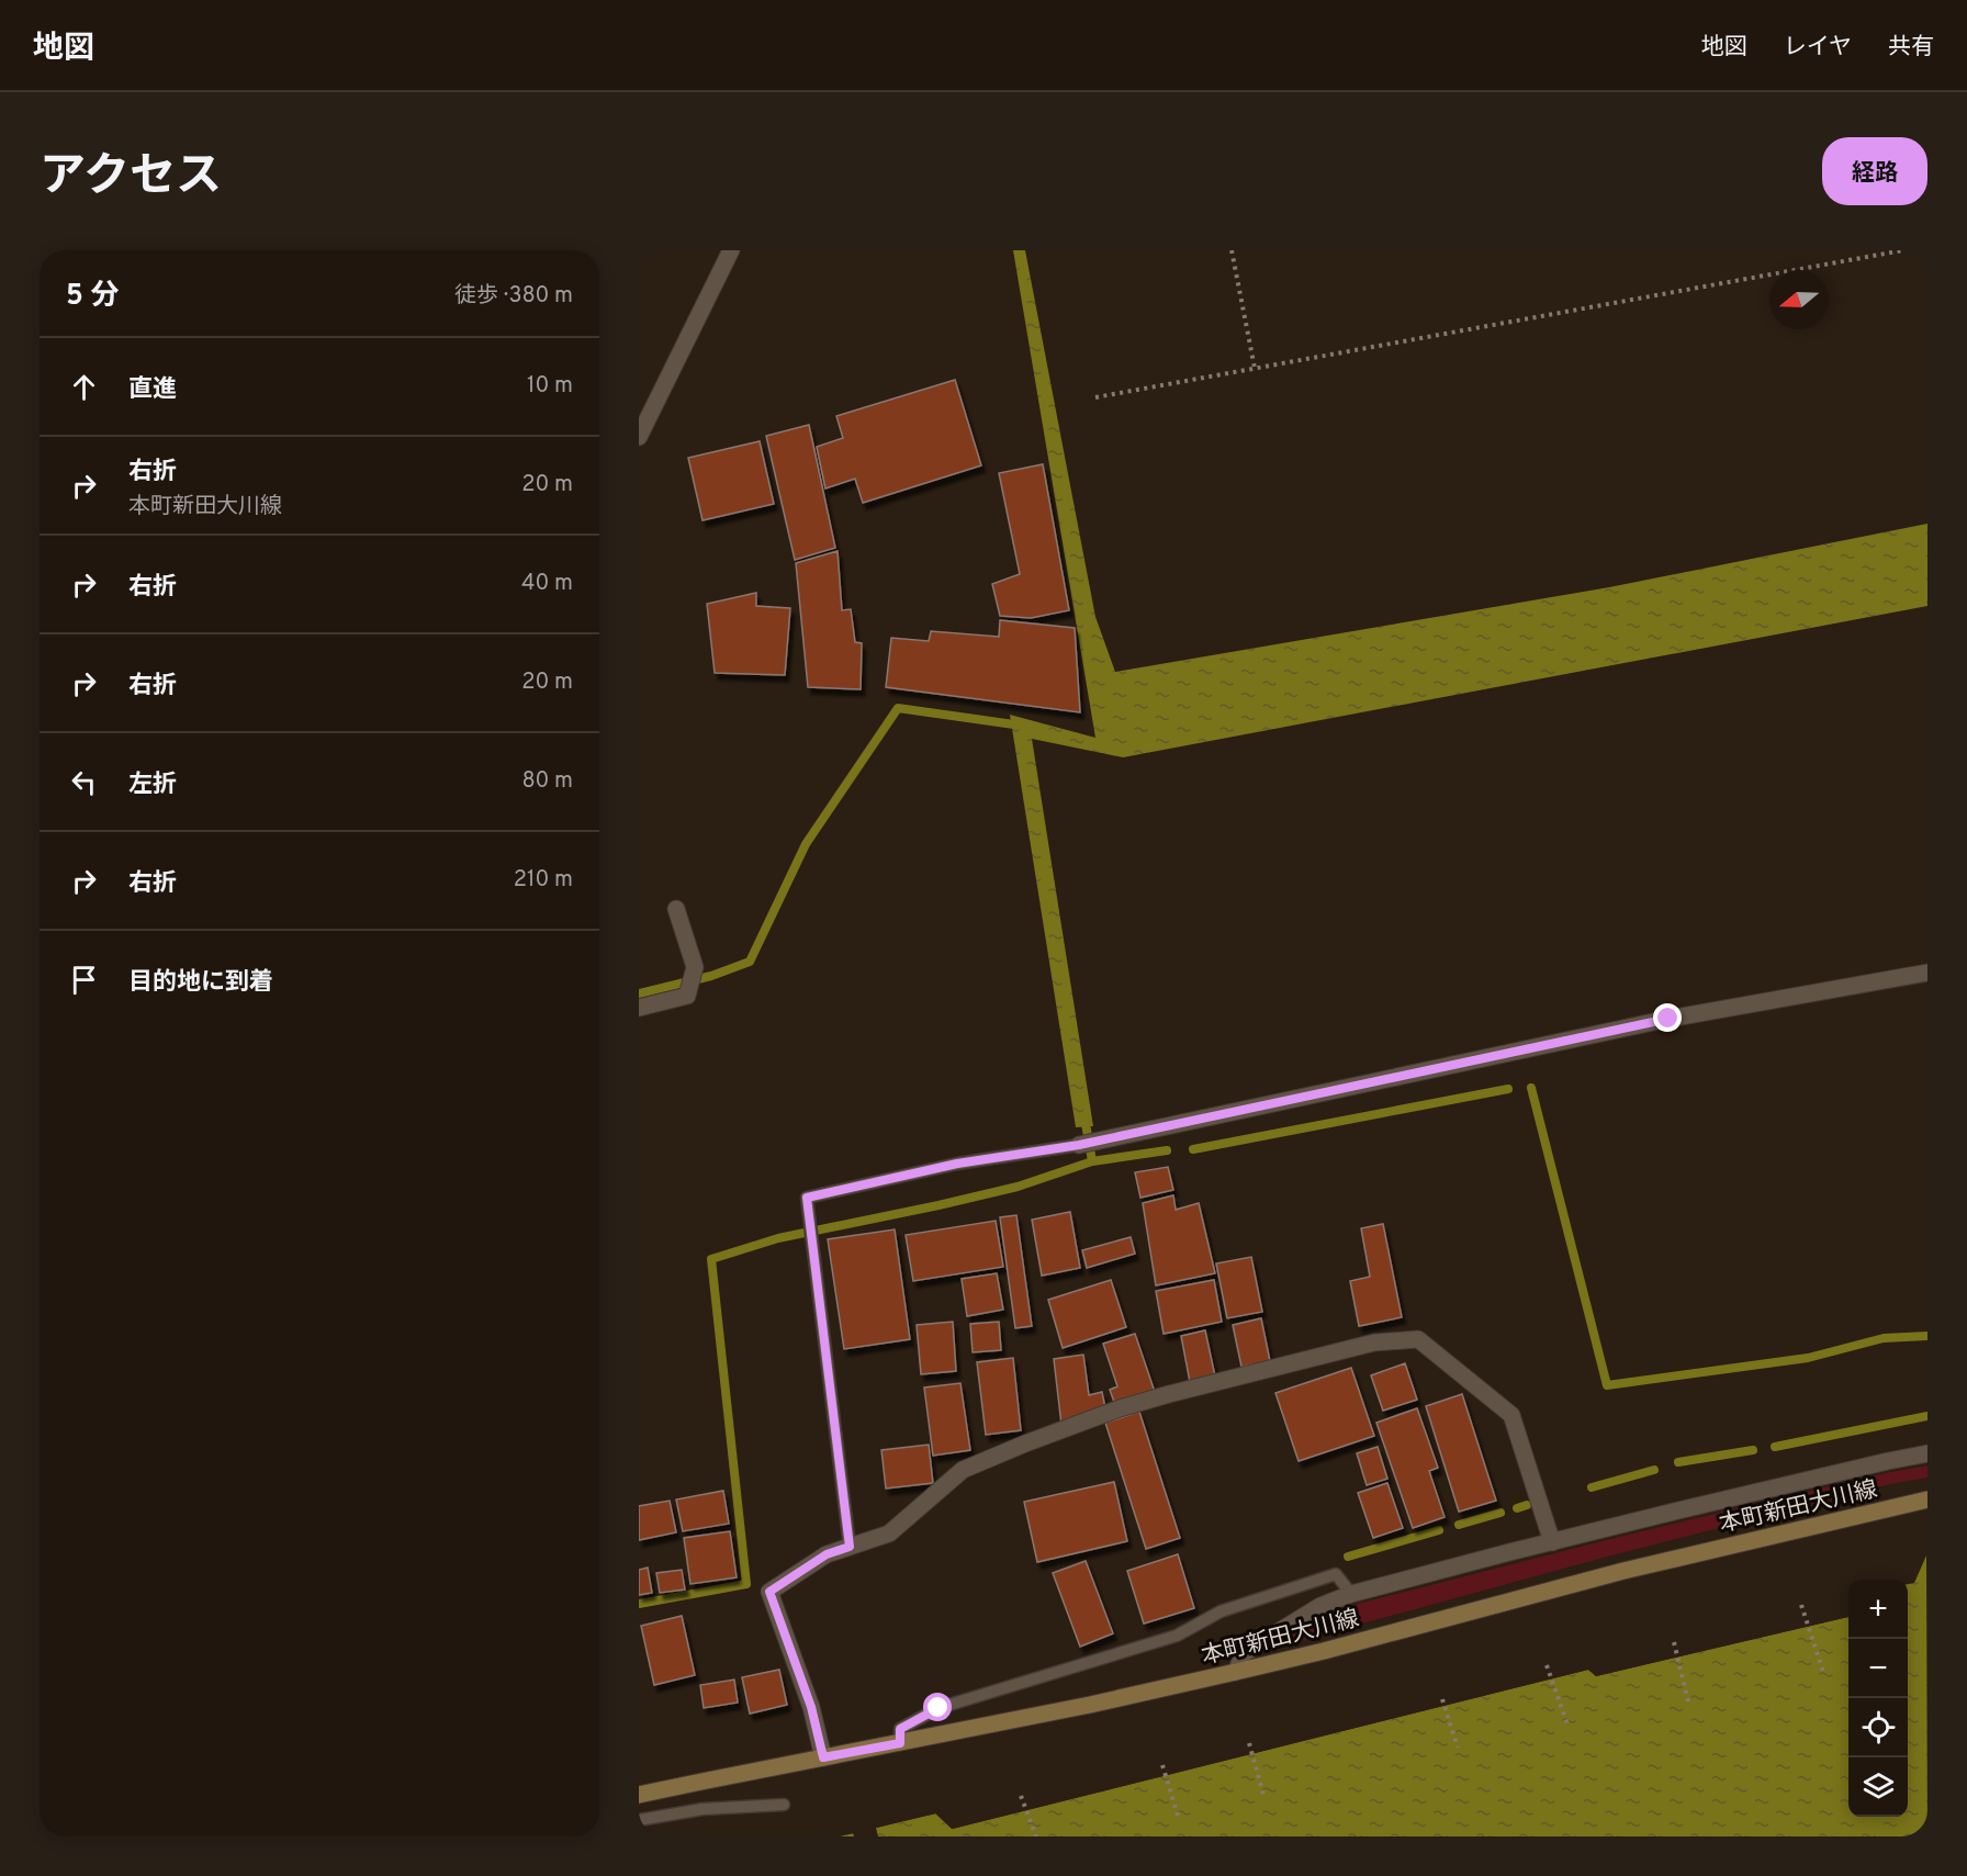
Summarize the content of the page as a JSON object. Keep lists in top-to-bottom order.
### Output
{
  "streets": {
    "main road": ["本町新田大川線"]
  },
  "north": "left",
  "page": {
    "header": "地図",
    "nav": ["地図", "レイヤ", "共有"],
    "title": "アクセス",
    "buttons": "経路",
    "heading": ["5 分", "徒歩 · 380 m"],
    "list": [
      ["直進", "10 m"],
      ["右折", "本町新田大川線", "20 m"],
      ["右折", "40 m"],
      ["右折", "20 m"],
      ["左折", "80 m"],
      ["右折", "210 m"],
      "目的地に到着"
    ],
    "map_buttons": ["+", "−"]
  }
}
